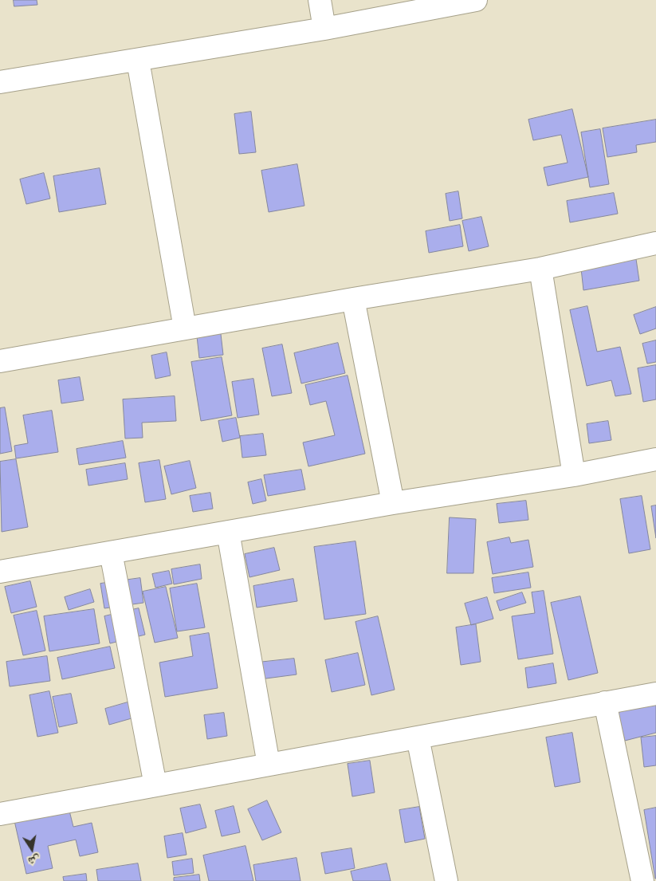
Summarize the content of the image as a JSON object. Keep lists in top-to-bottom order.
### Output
{
  "north": "bottom"
}
